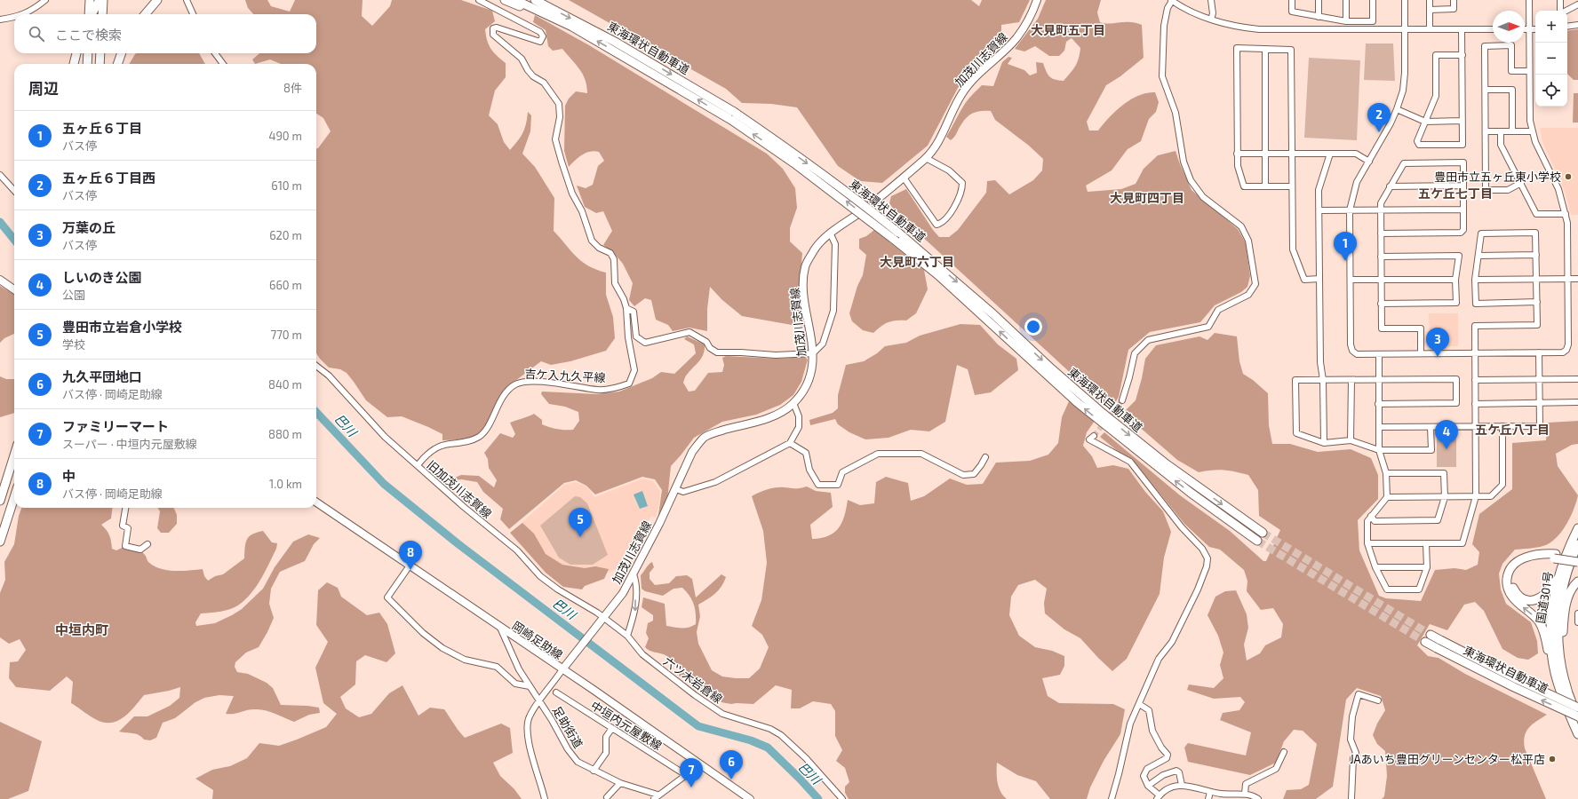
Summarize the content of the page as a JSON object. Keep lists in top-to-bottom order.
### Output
{
  "streets": {
    "highway": ["東海環状自動車道", "国道301号"],
    "main road": ["加茂川志賀線", "岡崎足助線"],
    "street": [
      "吉ケ入九久平線",
      "旧加茂川志賀線",
      "六ツ木岩倉線",
      "中垣内元屋敷線",
      "足助街道"
    ]
  },
  "crossings": [
    ["東海環状自動車道", "国道301号"],
    ["加茂川志賀線", "旧加茂川志賀線"],
    ["加茂川志賀線", "岡崎足助線"],
    ["加茂川志賀線", "六ツ木岩倉線"],
    ["吉ケ入九久平線", "旧加茂川志賀線"],
    ["旧加茂川志賀線", "六ツ木岩倉線"],
    ["岡崎足助線", "足助街道"]
  ],
  "districts": [
    "大見町五丁目",
    "五ケ丘七丁目",
    "大見町四丁目",
    "大見町六丁目",
    "五ケ丘八丁目",
    "中垣内町"
  ],
  "water": ["巴川"],
  "places": ["豊田市立五ヶ丘東小学校", "JAあいち豊田グリーンセンター松平店"],
  "north": "right",
  "page": {
    "map_buttons": ["+", "−"],
    "search": "ここで検索",
    "heading": ["周辺", "8件"],
    "pins": [
      "2",
      "1",
      "3",
      "4",
      "5",
      "8",
      "6",
      "7"
    ],
    "list": [
      {
        "mark": "1",
        "name": "五ヶ丘６丁目",
        "note": "バス停",
        "value": "490 m"
      },
      {
        "mark": "2",
        "name": "五ヶ丘６丁目西",
        "note": "バス停",
        "value": "610 m"
      },
      {
        "mark": "3",
        "name": "万葉の丘",
        "note": "バス停",
        "value": "620 m"
      },
      {
        "mark": "4",
        "name": "しいのき公園",
        "note": "公園",
        "value": "660 m"
      },
      {
        "mark": "5",
        "name": "豊田市立岩倉小学校",
        "note": "学校",
        "value": "770 m"
      },
      {
        "mark": "6",
        "name": "九久平団地口",
        "note": "バス停 · 岡崎足助線",
        "value": "840 m"
      },
      {
        "mark": "7",
        "name": "ファミリーマート",
        "note": "スーパー · 中垣内元屋敷線",
        "value": "880 m"
      },
      {
        "mark": "8",
        "name": "中",
        "note": "バス停 · 岡崎足助線",
        "value": "1.0 km"
      }
    ]
  }
}
